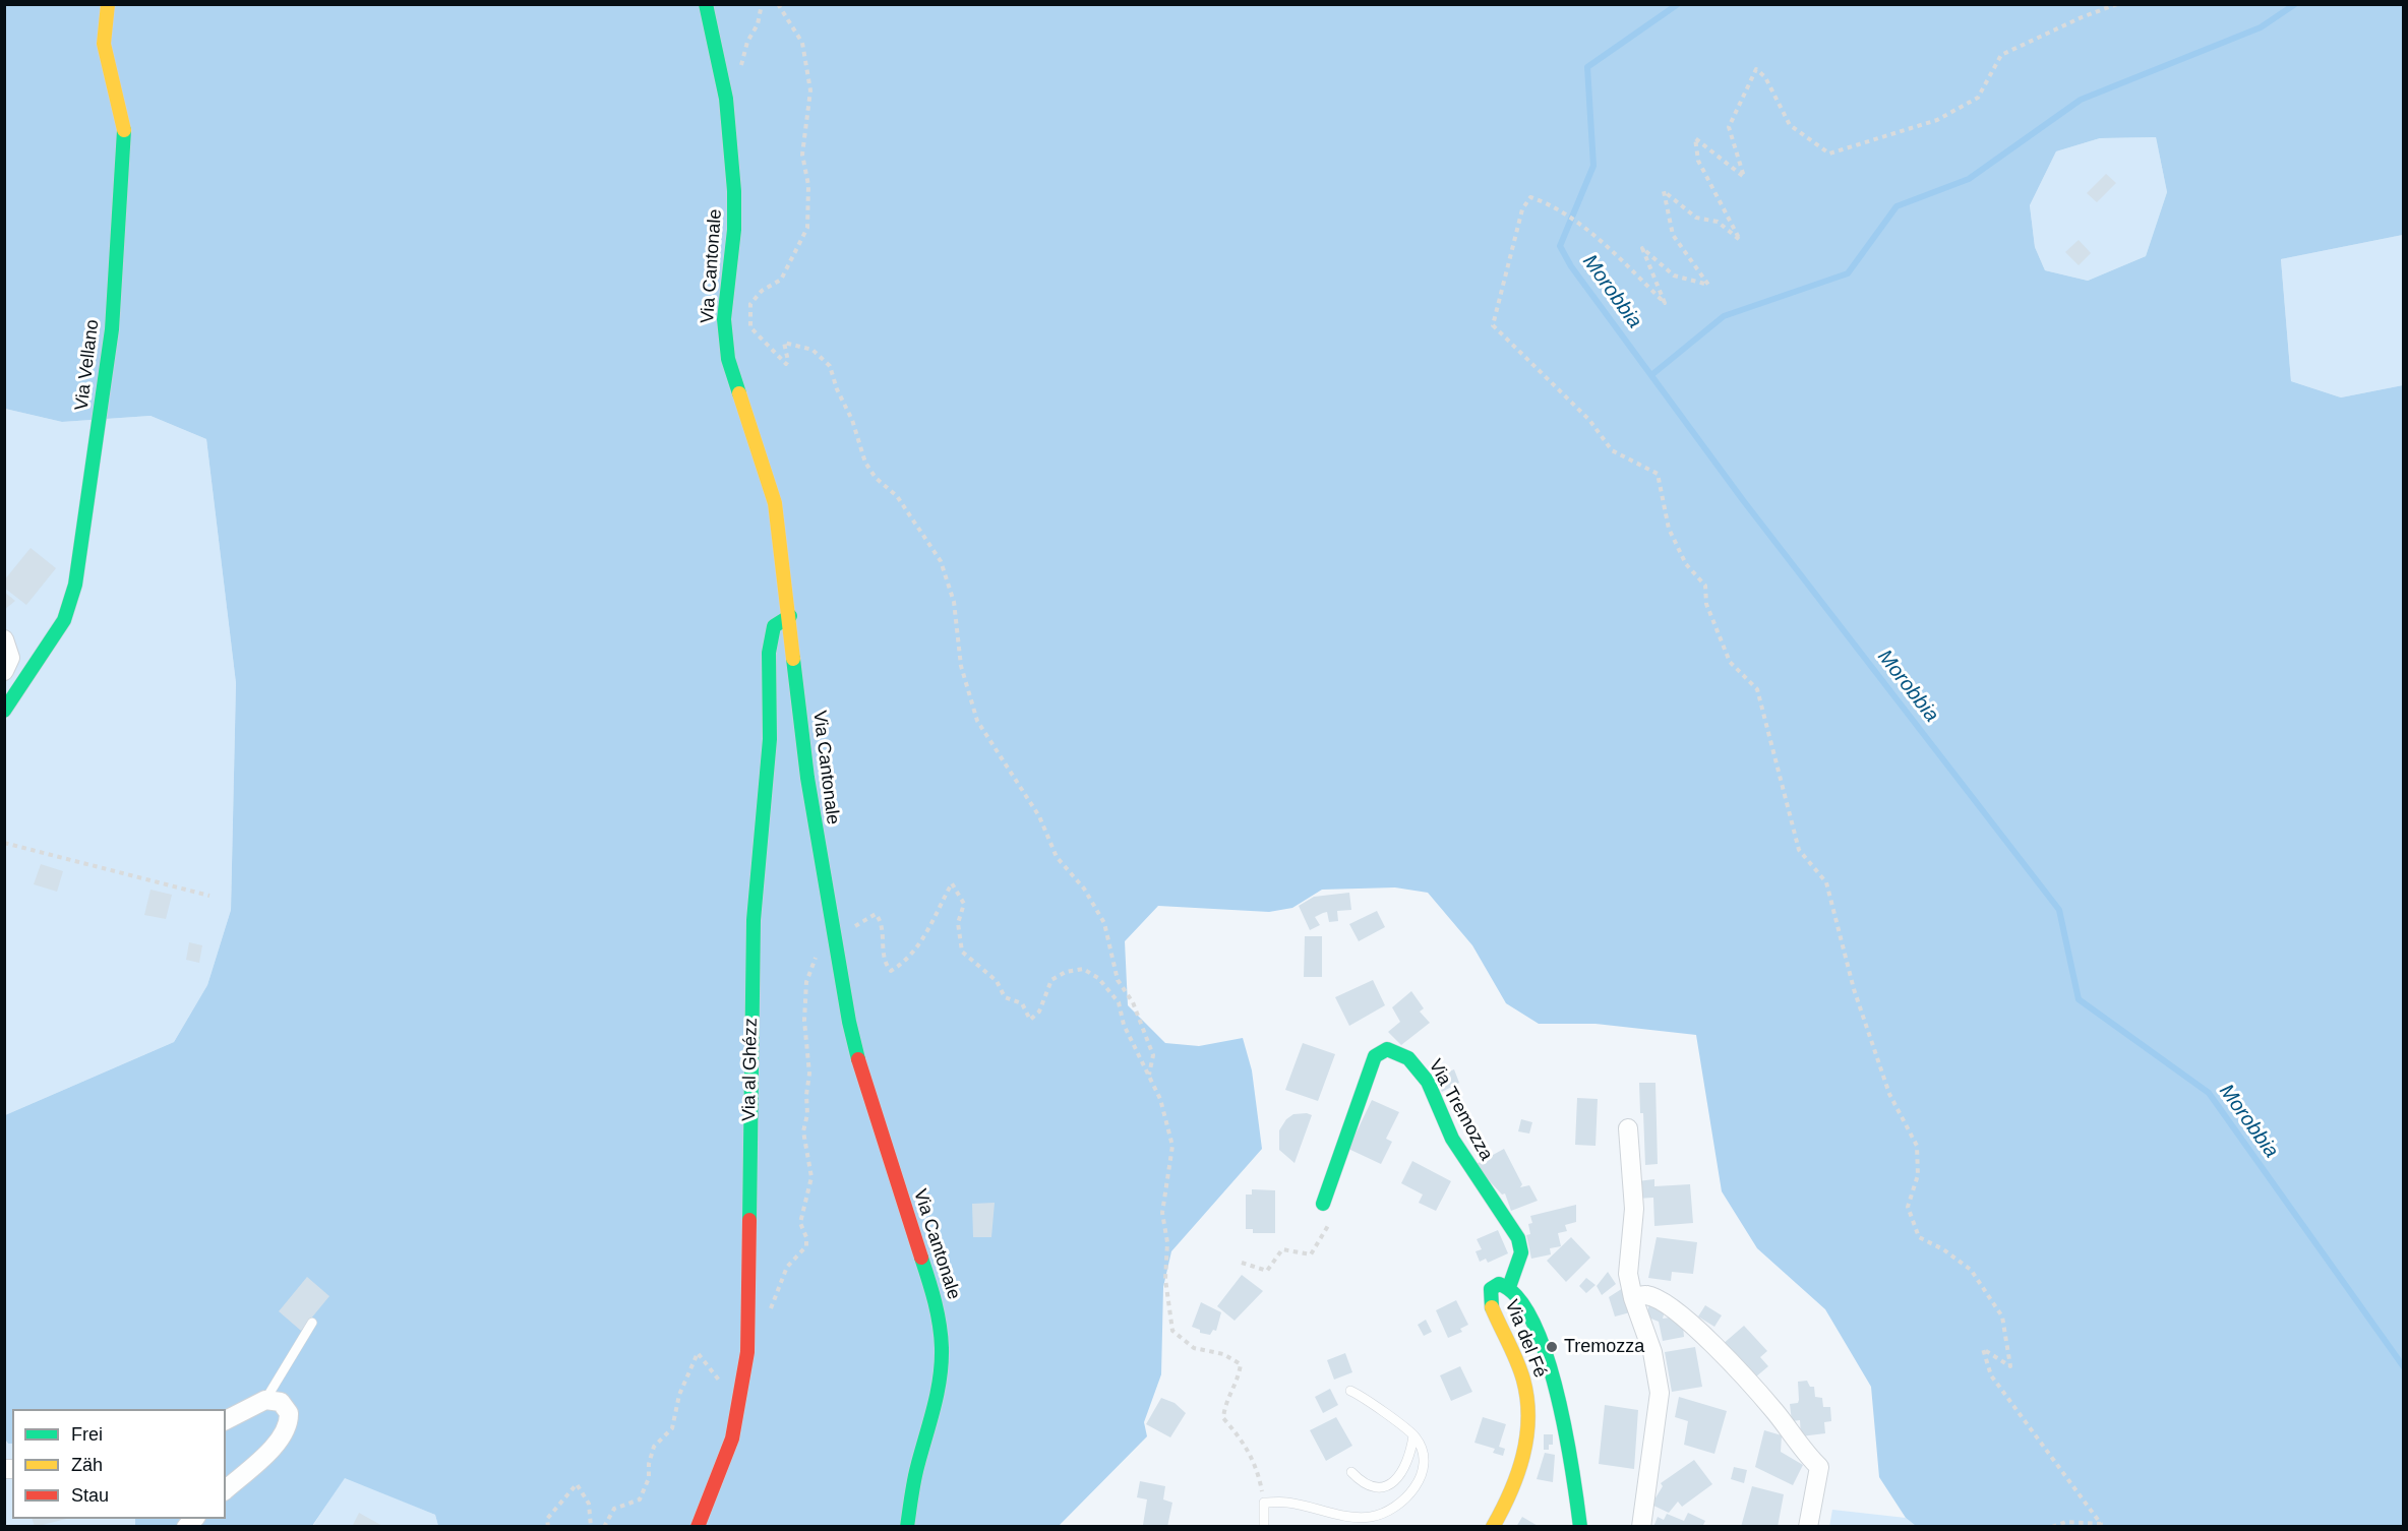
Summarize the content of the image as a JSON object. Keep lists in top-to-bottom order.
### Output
{
  "streets": {
    "street": [
      "Via Cantonale",
      "Via Vellano",
      "Via al Ghézz",
      "Via Tremozza",
      "Via del Fé"
    ]
  },
  "crossings": [
    ["Via Cantonale", "Via al Ghézz"],
    ["Via Tremozza", "Via del Fé"]
  ],
  "water": ["Morobbia"],
  "places": ["Tremozza"],
  "legend": ["Frei", "Zäh", "Stau"]
}
